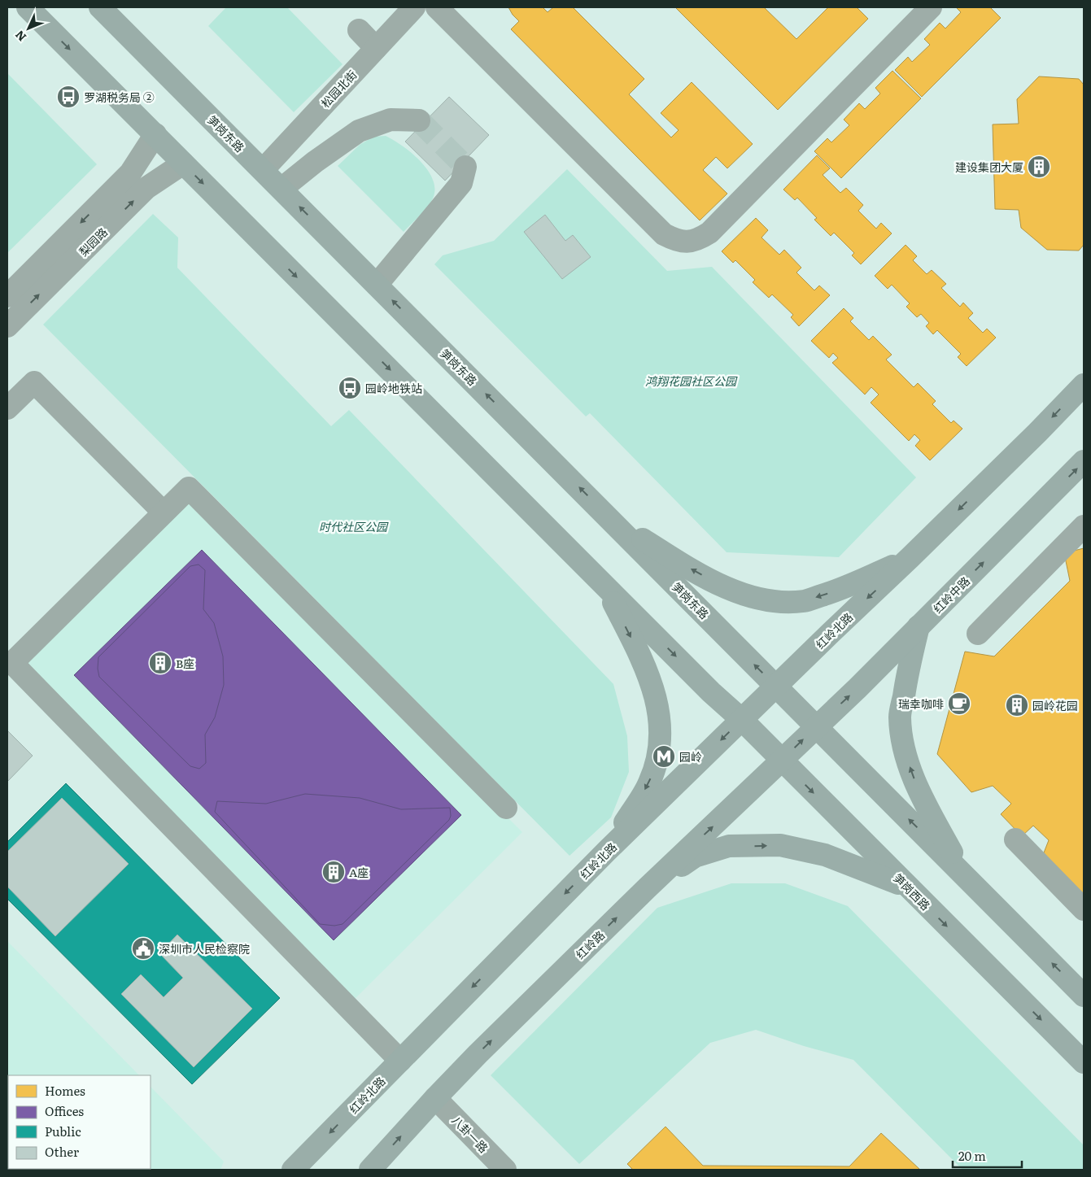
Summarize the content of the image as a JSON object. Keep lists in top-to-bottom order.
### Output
{
  "streets": {
    "main road": [
      "笋岗东路",
      "红岭中路",
      "红岭北路",
      "笋岗西路",
      "红岭路"
    ],
    "street": ["松园北街", "梨园路", "八卦一路"]
  },
  "crossings": [
    ["松园北街", "笋岗东路"],
    ["笋岗东路", "红岭中路"],
    ["笋岗东路", "红岭北路"],
    ["笋岗东路", "红岭路"],
    ["红岭中路", "红岭路"],
    ["红岭北路", "笋岗西路"],
    ["笋岗西路", "红岭路"],
    ["红岭路", "八卦一路"]
  ],
  "one_way": ["红岭北路", "红岭路"],
  "parks": ["鸿翔花园社区公园", "时代社区公园"],
  "places": {
    "bus stop": ["罗湖税务局 ②", "园岭地铁站"],
    "building": [
      "建设集团大厦",
      "B座",
      "园岭花园",
      "A座"
    ],
    "cafe": ["瑞幸咖啡"],
    "metro station": ["园岭"],
    "public building": ["深圳市人民检察院"]
  },
  "legend": [
    "Homes",
    "Offices",
    "Public",
    "Other"
  ],
  "scale_bar": "20 m",
  "north": "bottom left"
}
